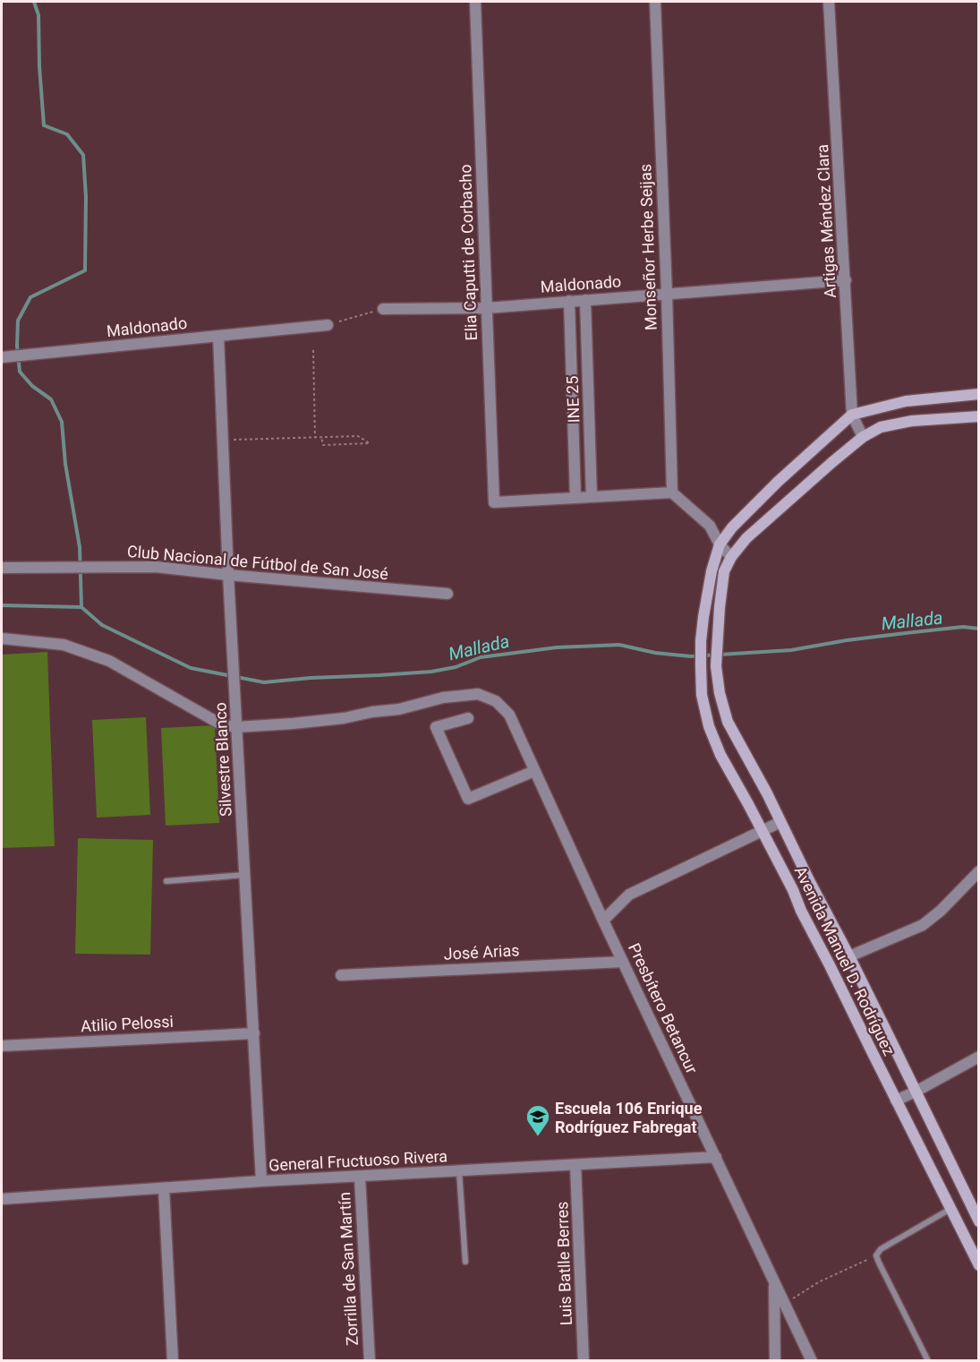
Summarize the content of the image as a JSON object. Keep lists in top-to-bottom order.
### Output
{
  "streets": {
    "street": [
      "Artigas Méndez Clara",
      "Monseñor Herbe Seijas",
      "Elia Caputti de Corbacho",
      "Maldonado",
      "INE 25",
      "Club Nacional de Fútbol de San José",
      "Silvestre Blanco",
      "José Arias",
      "Avenida Manuel D. Rodríguez",
      "Presbítero Betancur",
      "Atilio Pelossi",
      "General Fructuoso Rivera",
      "Luis Batlle Berres",
      "Zorrilla de San Martín"
    ]
  },
  "crossings": [
    ["Artigas Méndez Clara", "Maldonado"],
    ["Monseñor Herbe Seijas", "Maldonado"],
    ["Elia Caputti de Corbacho", "Maldonado"],
    ["Elia Caputti de Corbacho", "INE 25"],
    ["Maldonado", "INE 25"],
    ["Maldonado", "Silvestre Blanco"],
    ["Club Nacional de Fútbol de San José", "Silvestre Blanco"],
    ["Silvestre Blanco", "Presbítero Betancur"],
    ["Silvestre Blanco", "Atilio Pelossi"],
    ["Silvestre Blanco", "General Fructuoso Rivera"],
    ["José Arias", "Presbítero Betancur"],
    ["Presbítero Betancur", "General Fructuoso Rivera"],
    ["General Fructuoso Rivera", "Luis Batlle Berres"],
    ["General Fructuoso Rivera", "Zorrilla de San Martín"]
  ],
  "water": ["Mallada"],
  "places": {
    "school or university": ["Escuela 106 Enrique Rodríguez Fabregat"]
  }
}
